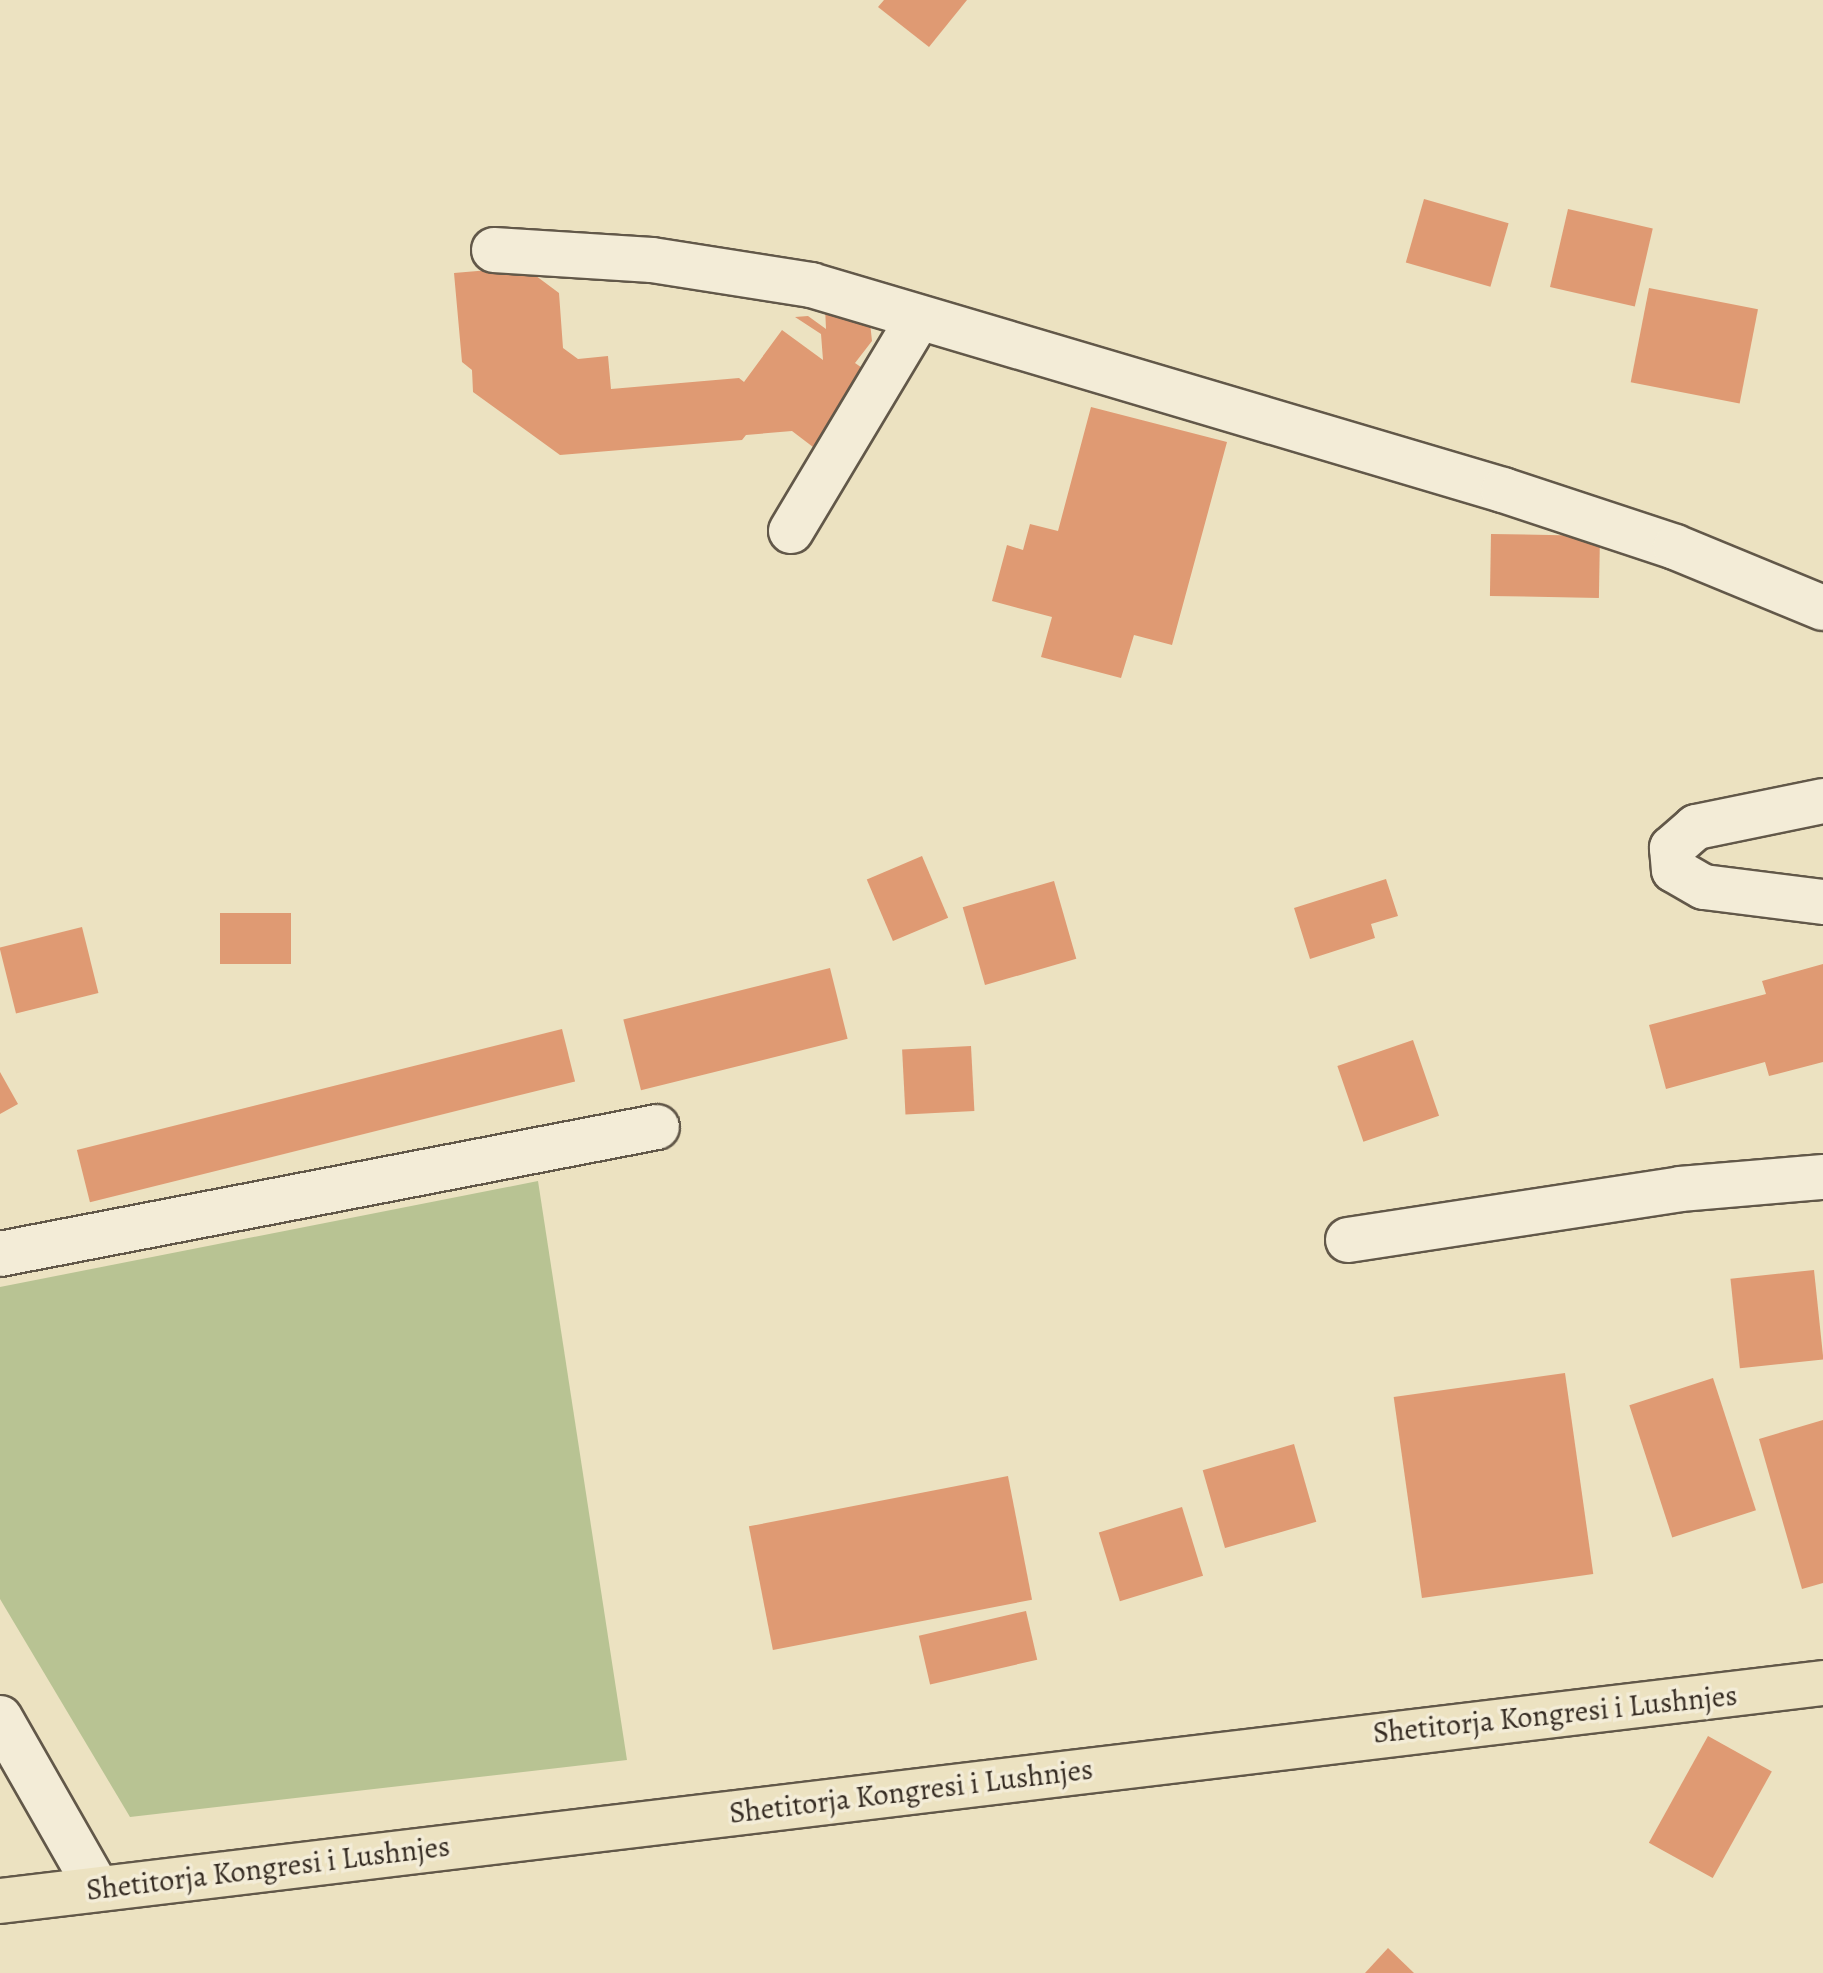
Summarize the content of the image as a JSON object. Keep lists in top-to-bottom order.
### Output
{
  "streets": {
    "main road": ["Shetitorja Kongresi i Lushnjes"]
  }
}
